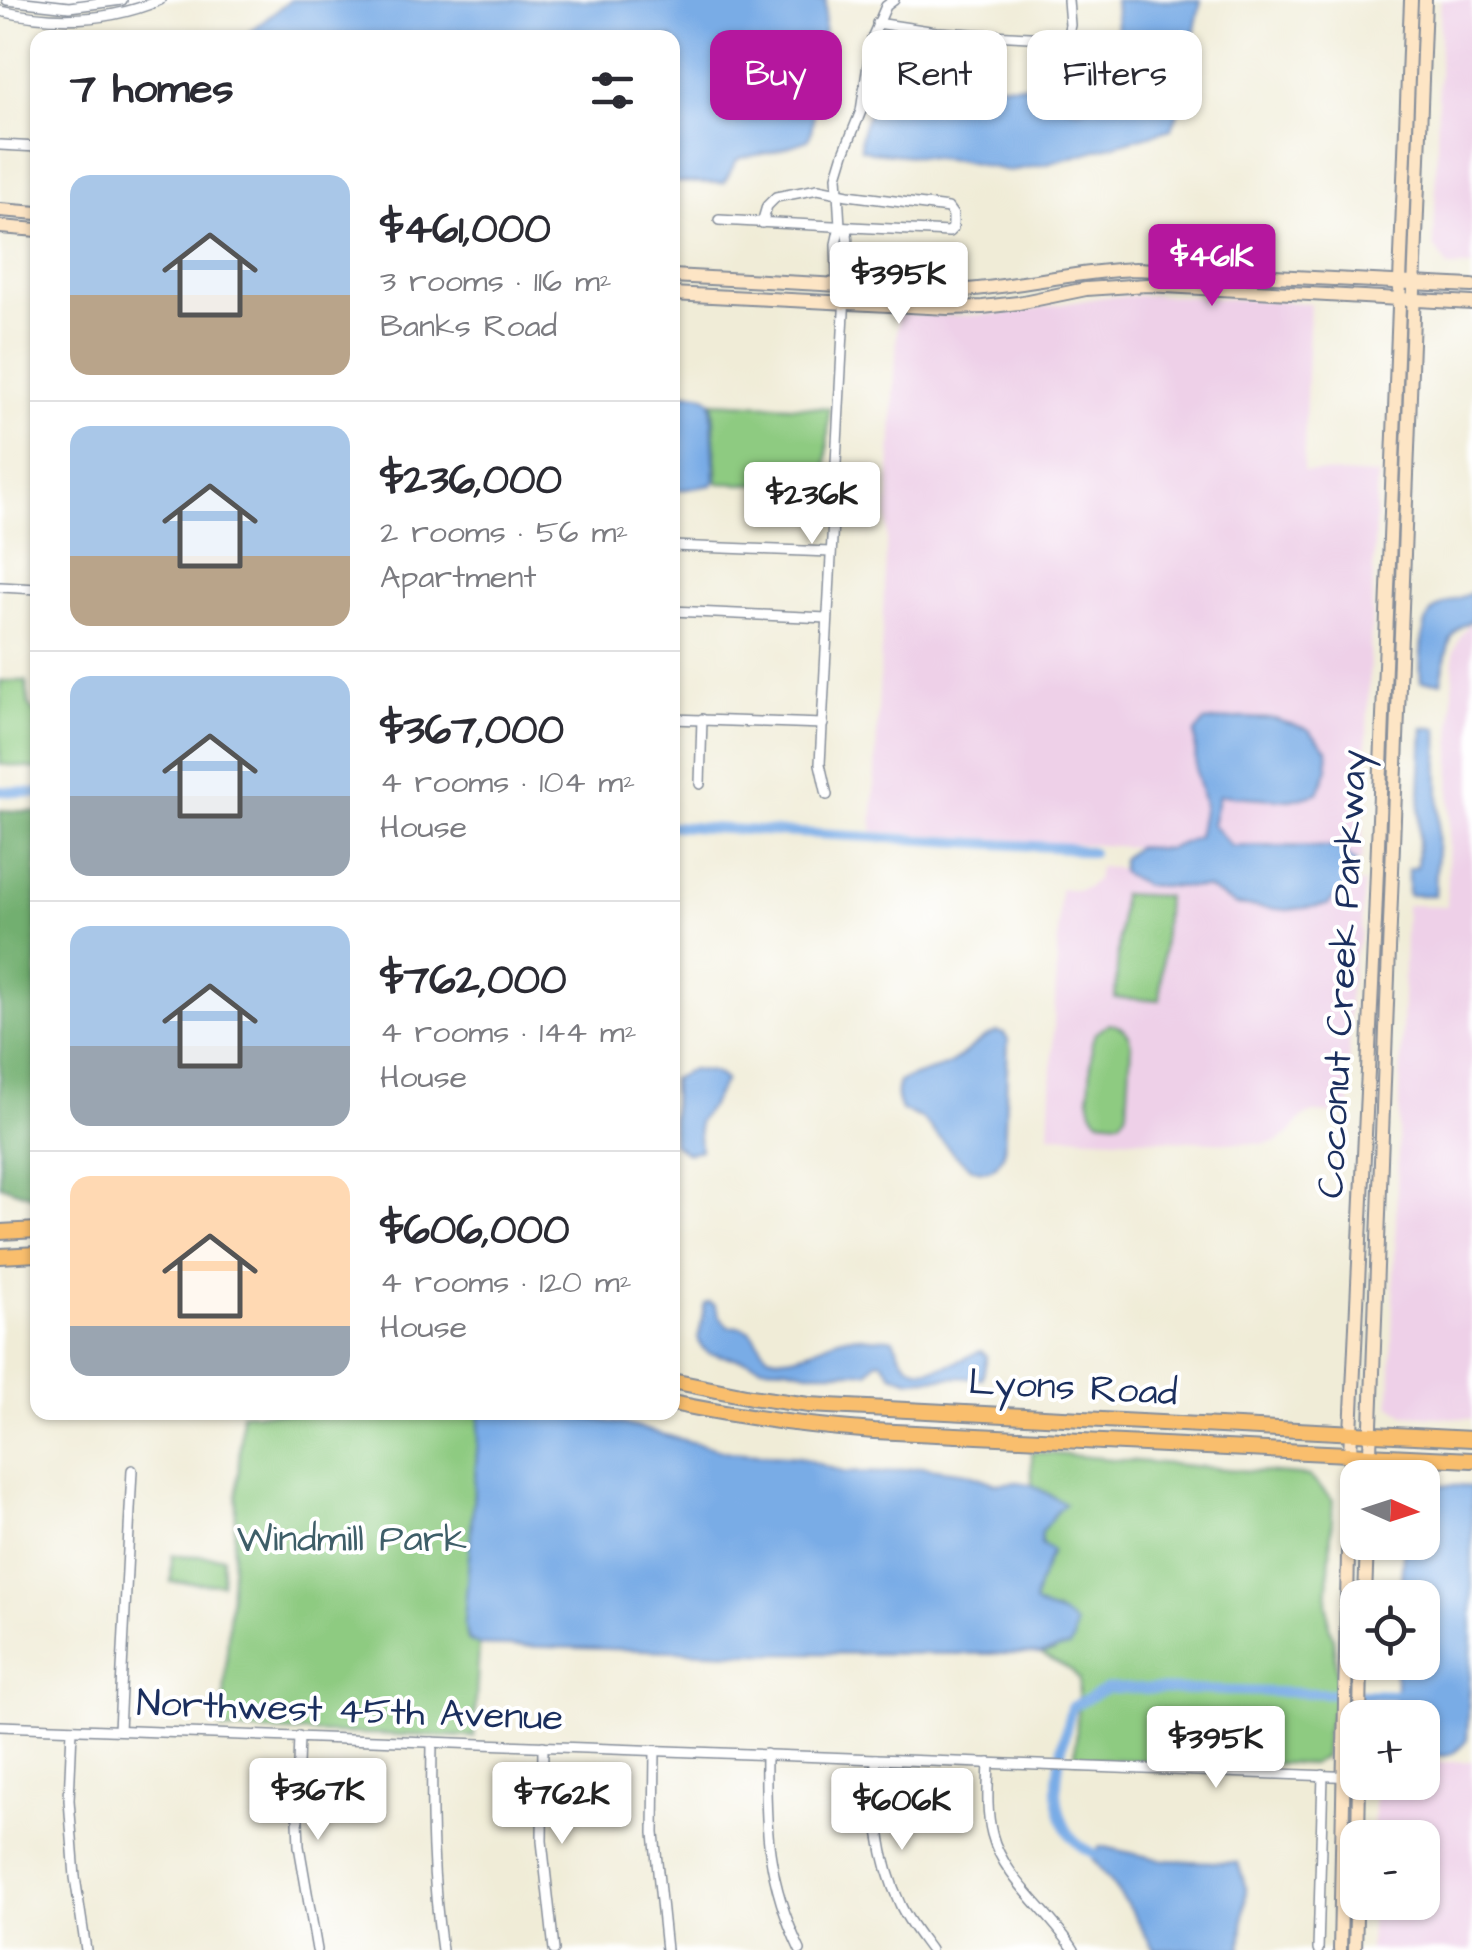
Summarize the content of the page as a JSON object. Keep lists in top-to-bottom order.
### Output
{
  "streets": {
    "main road": ["Coconut Creek Parkway", "Lyons Road"],
    "street": ["Northwest 45th Avenue"]
  },
  "crossings": [
    ["Coconut Creek Parkway", "Lyons Road"]
  ],
  "parks": ["Windmill Park"],
  "north": "right",
  "page": {
    "chip": ["Buy", "Rent", "Filters"],
    "heading": "7 homes",
    "list": [
      {
        "name": "$461,000",
        "note": "3 rooms · 116 m² · Banks Road"
      },
      {
        "name": "$236,000",
        "note": "2 rooms · 56 m² · Apartment"
      },
      {
        "name": "$367,000",
        "note": "4 rooms · 104 m² · House"
      },
      {
        "name": "$762,000",
        "note": "4 rooms · 144 m² · House"
      },
      {
        "name": "$606,000",
        "note": "4 rooms · 120 m² · House"
      }
    ],
    "price": [
      "$461K",
      "$395K",
      "$236K",
      "$395K",
      "$367K",
      "$762K",
      "$606K"
    ],
    "map_buttons": ["+", "−"]
  }
}
